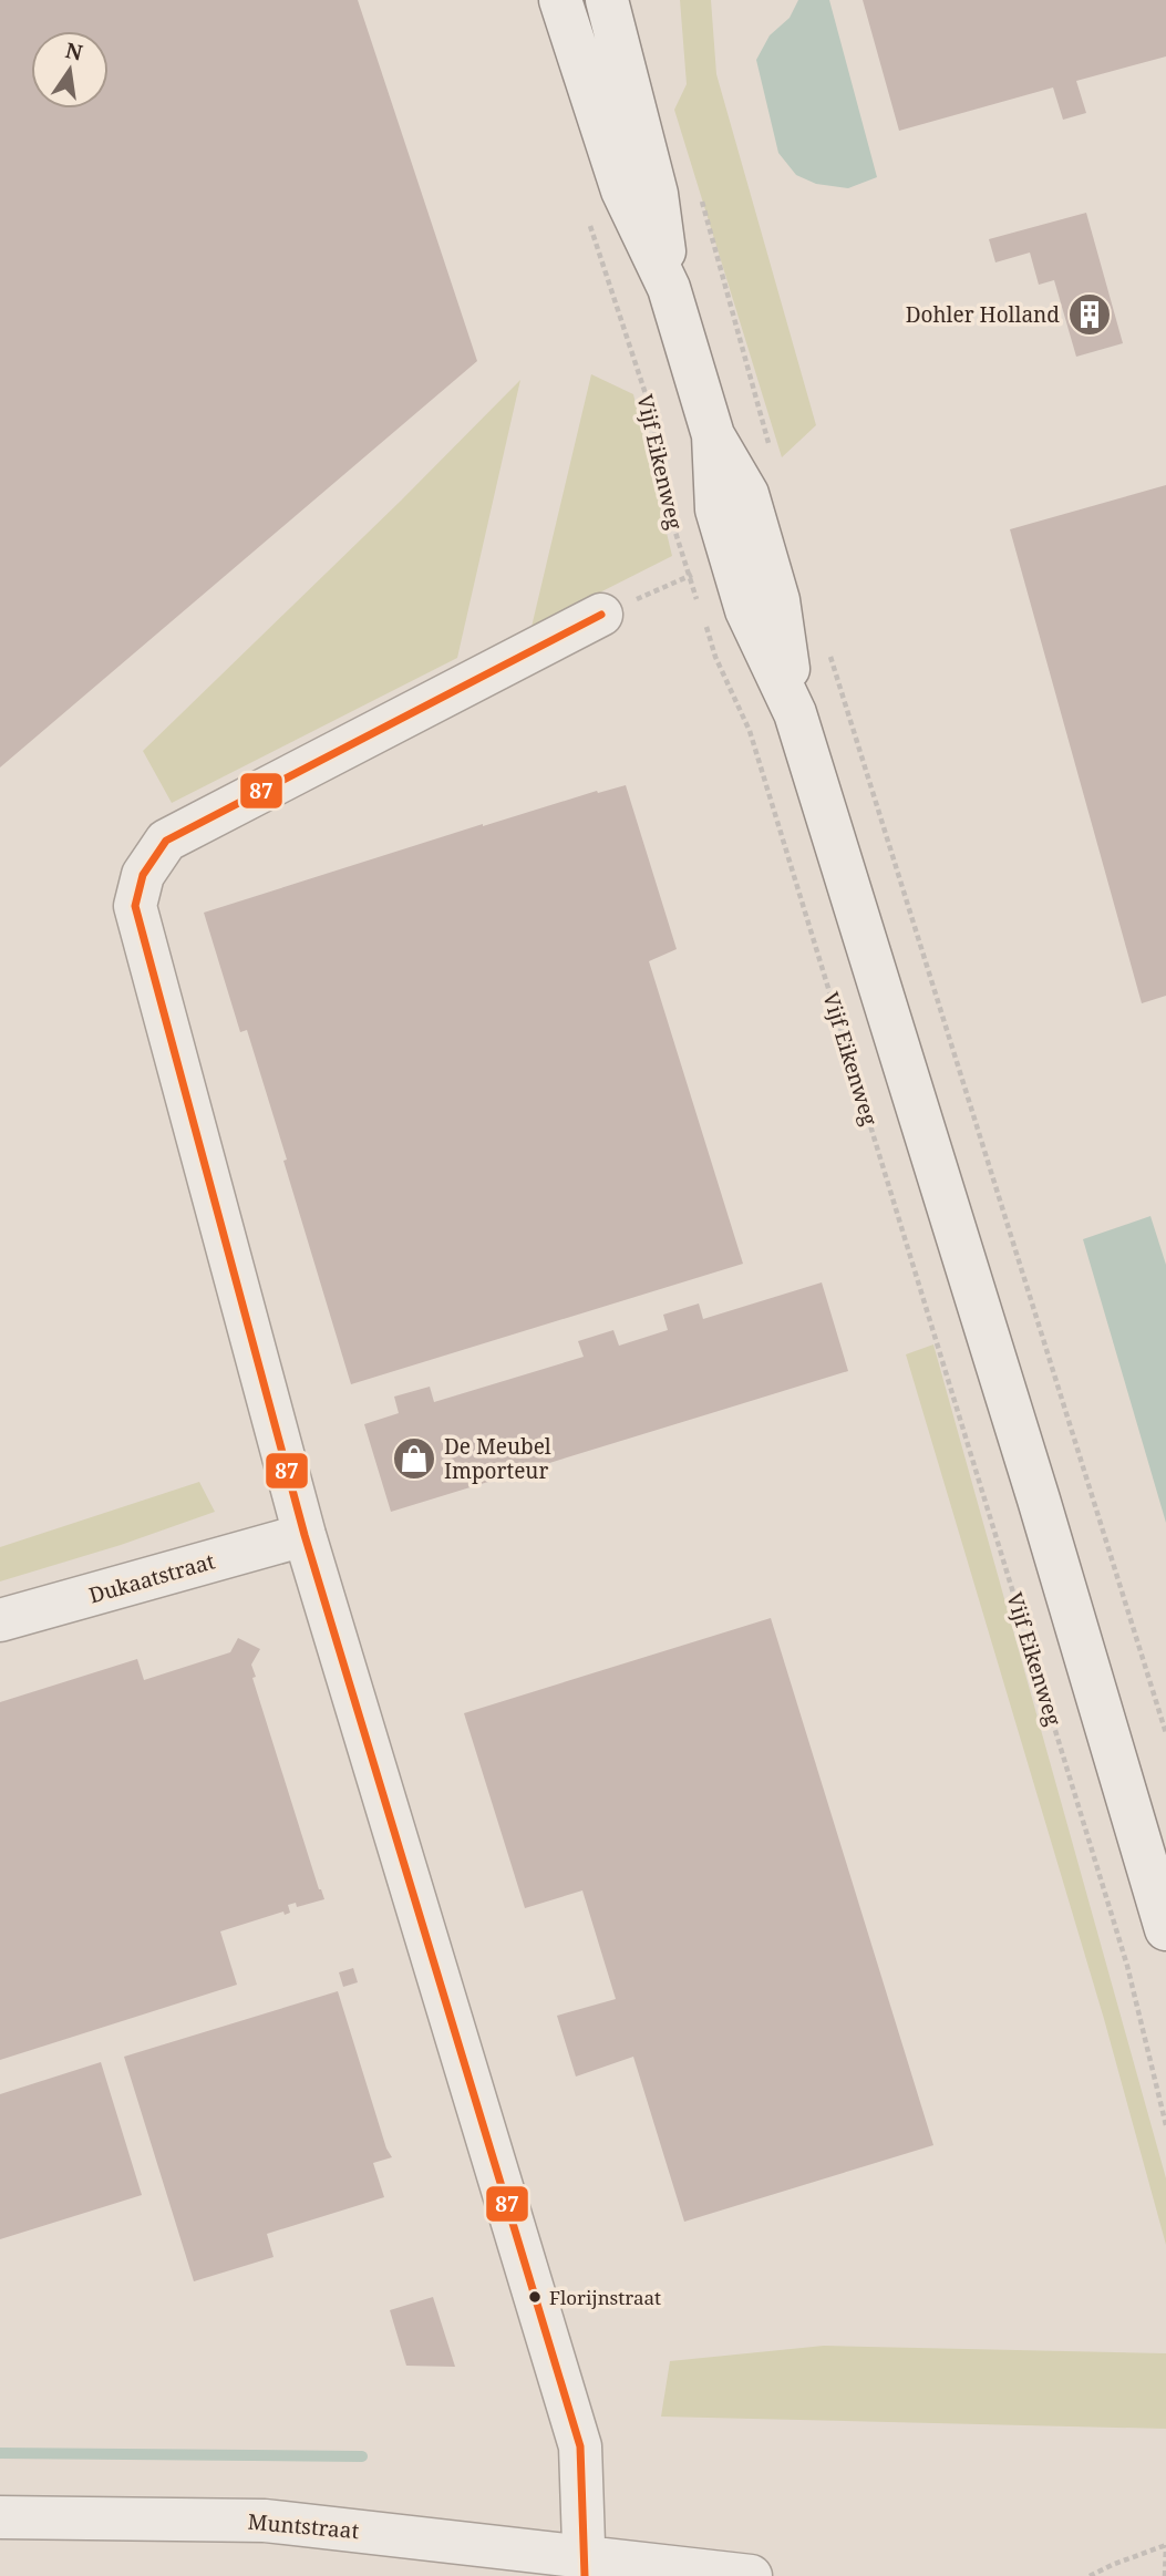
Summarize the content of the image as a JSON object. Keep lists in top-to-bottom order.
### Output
{
  "streets": {
    "street": ["Dukaatstraat", "Muntstraat"],
    "path": ["Vijf Eikenweg"]
  },
  "places": {
    "building": ["Dohler Holland"],
    "shop": ["De Meubel Importeur"],
    "other": ["Florijnstraat"]
  },
  "lines": ["transit line 87"],
  "north": "top"
}
